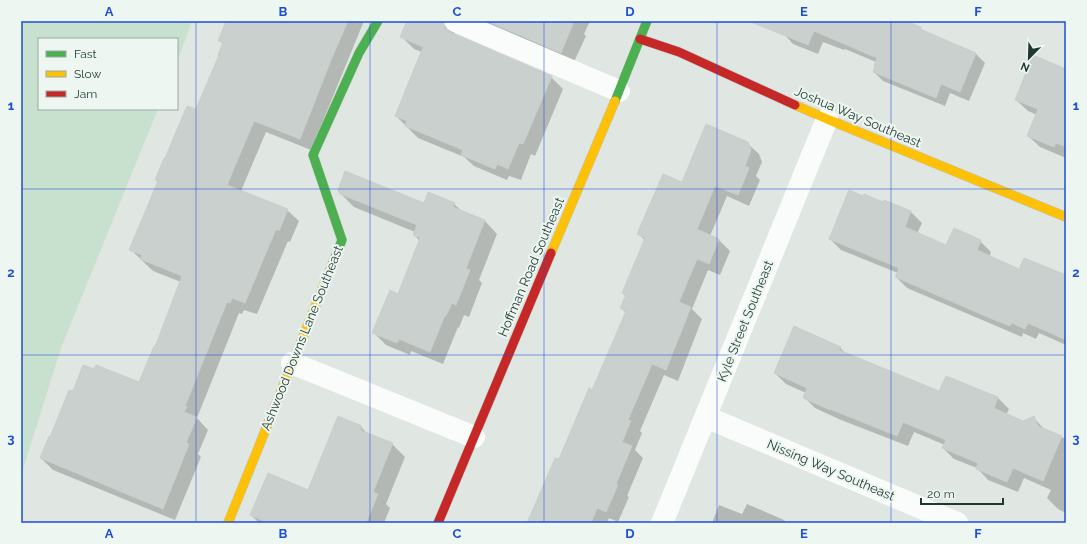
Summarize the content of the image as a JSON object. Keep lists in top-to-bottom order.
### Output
{
  "streets": {
    "street": [
      "Joshua Way Southeast",
      "Hoffman Road Southeast",
      "Kyle Street Southeast",
      "Ashwood Downs Lane Southeast",
      "Nissing Way Southeast"
    ]
  },
  "crossings": [
    ["Joshua Way Southeast", "Hoffman Road Southeast"],
    ["Joshua Way Southeast", "Kyle Street Southeast"],
    ["Kyle Street Southeast", "Nissing Way Southeast"]
  ],
  "legend": ["Fast", "Slow", "Jam"],
  "scale_bar": "20 m",
  "north": "bottom left",
  "grid": {
    "columns": [
      "A",
      "B",
      "C",
      "D",
      "E",
      "F"
    ],
    "rows": ["1", "2", "3"]
  }
}
